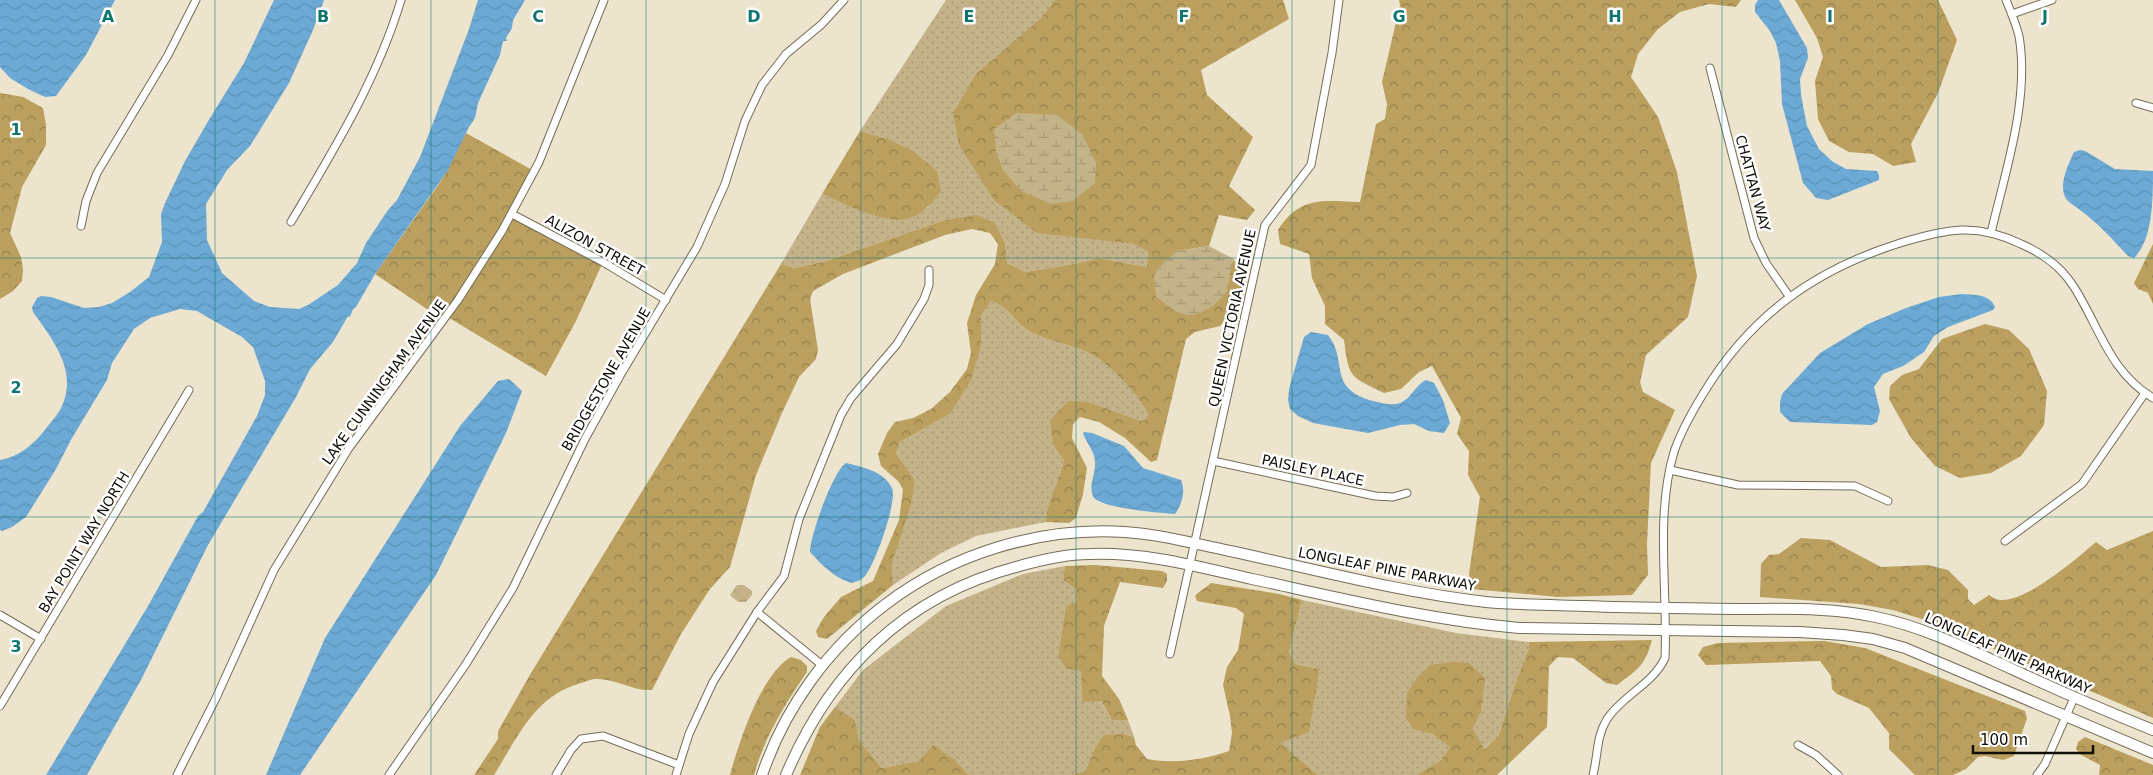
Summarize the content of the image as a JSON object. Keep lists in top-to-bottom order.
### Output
{
  "streets": {
    "main road": ["LONGLEAF PINE PARKWAY"],
    "street": [
      "CHATTAN WAY",
      "ALIZON STREET",
      "QUEEN VICTORIA AVENUE",
      "BRIDGESTONE AVENUE",
      "LAKE CUNNINGHAM AVENUE",
      "PAISLEY PLACE",
      "BAY POINT WAY NORTH"
    ]
  },
  "crossings": [
    ["ALIZON STREET", "BRIDGESTONE AVENUE"],
    ["ALIZON STREET", "LAKE CUNNINGHAM AVENUE"],
    ["QUEEN VICTORIA AVENUE", "PAISLEY PLACE"],
    ["QUEEN VICTORIA AVENUE", "LONGLEAF PINE PARKWAY"]
  ],
  "scale_bar": "100 m",
  "grid": {
    "columns": [
      "A",
      "B",
      "C",
      "D",
      "E",
      "F",
      "G",
      "H",
      "I",
      "J"
    ],
    "rows": ["1", "2", "3"]
  }
}
